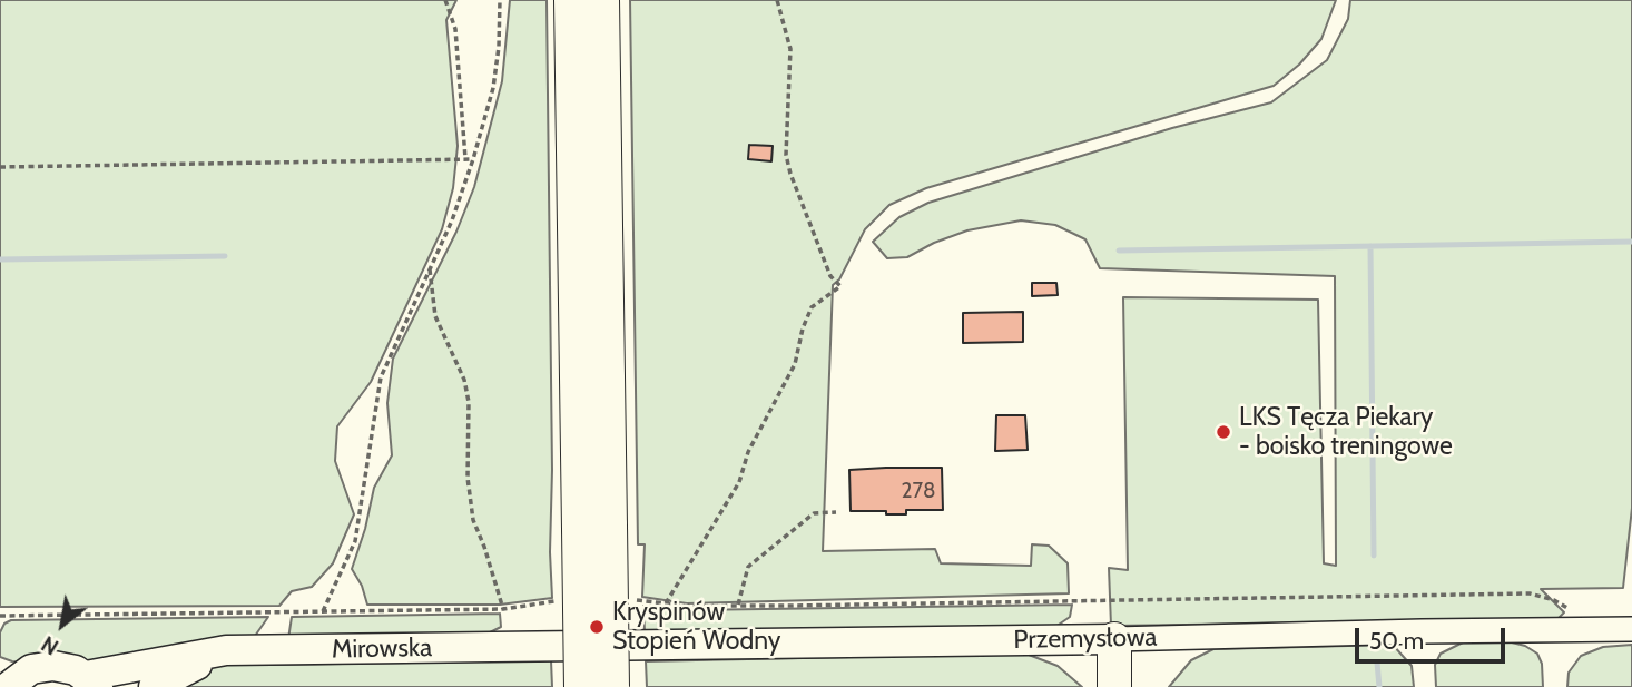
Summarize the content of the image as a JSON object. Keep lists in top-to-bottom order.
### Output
{
  "streets": {
    "main road": ["Przemysłowa", "Mirowska"]
  },
  "crossings": [
    ["Przemysłowa", "Mirowska"]
  ],
  "places": ["LKS Tęcza Piekary - boisko treningowe", "Kryspinów Stopień Wodny"],
  "house_numbers": ["278"],
  "scale_bar": "50 m",
  "north": "bottom left"
}
